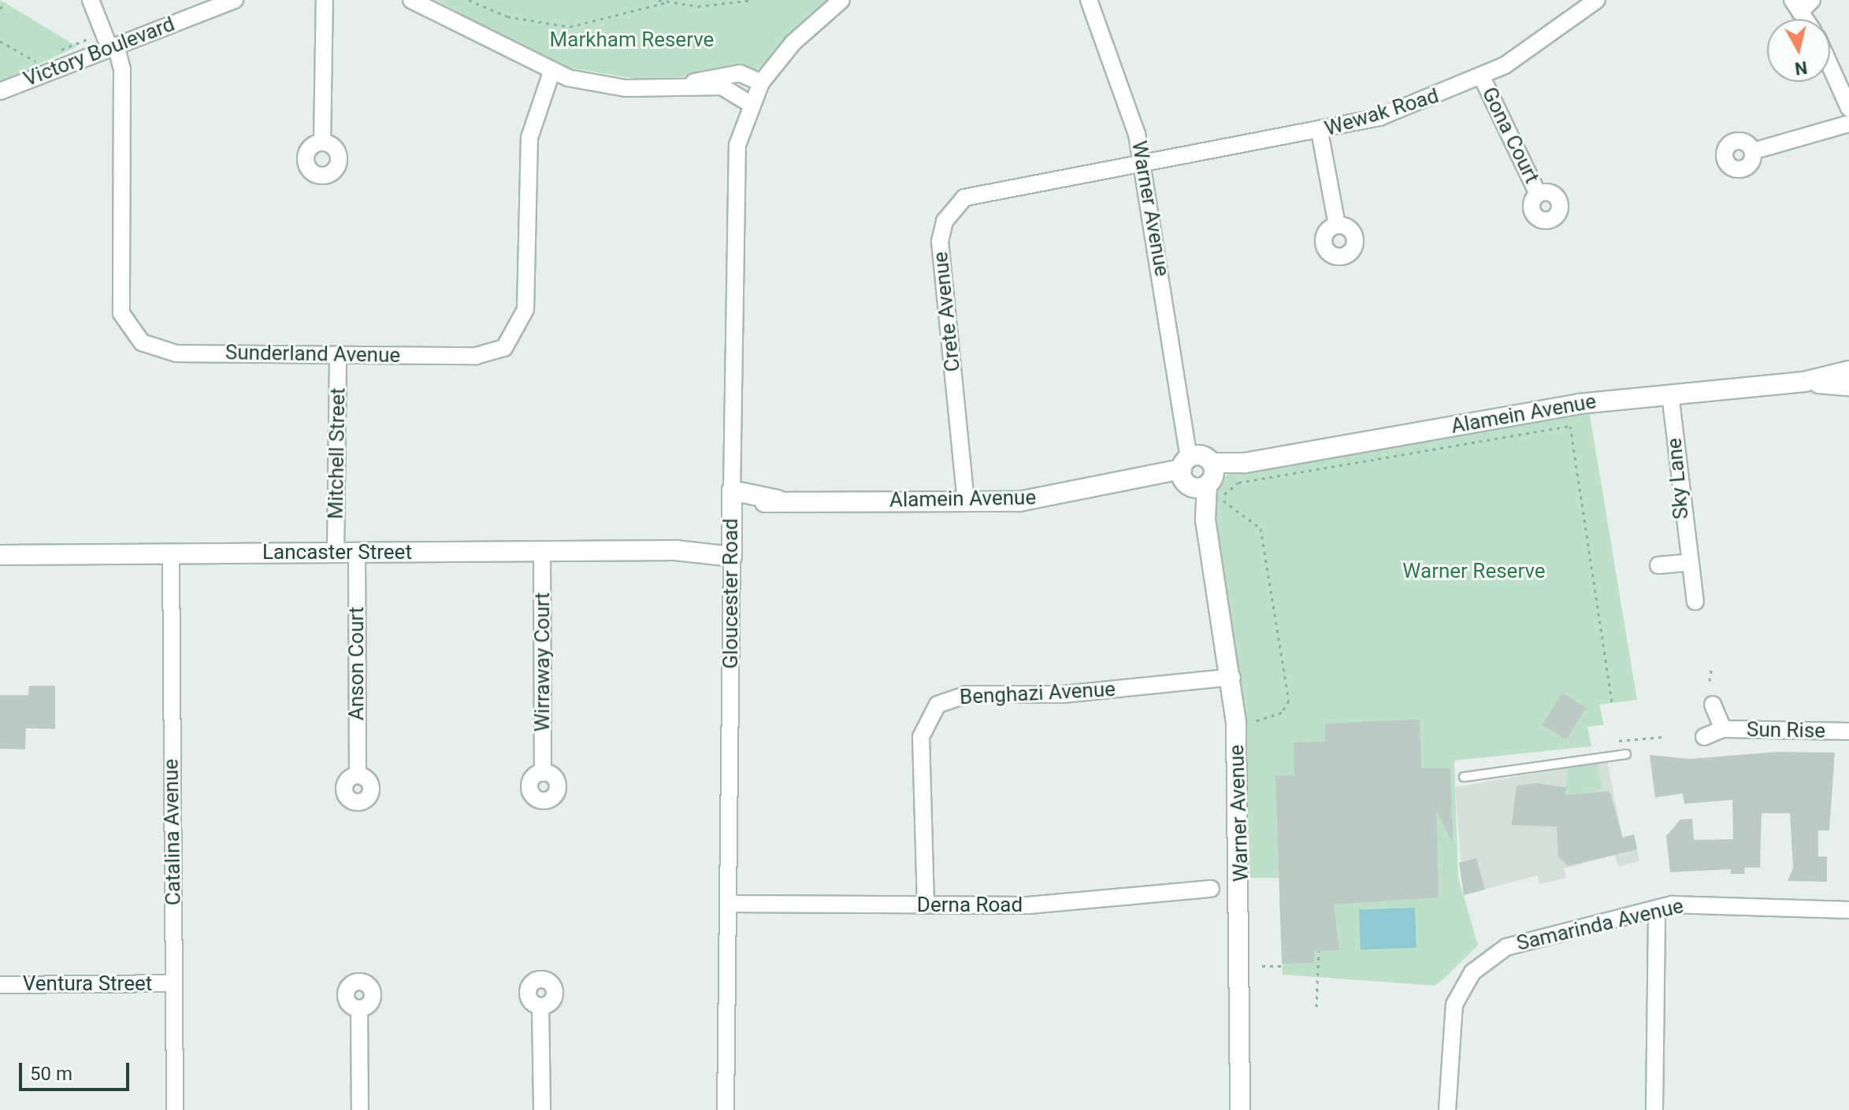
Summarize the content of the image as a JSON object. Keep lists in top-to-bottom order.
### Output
{
  "streets": {
    "street": [
      "Victory Boulevard",
      "Wewak Road",
      "Gona Court",
      "Warner Avenue",
      "Crete Avenue",
      "Sunderland Avenue",
      "Alamein Avenue",
      "Mitchell Street",
      "Sky Lane",
      "Lancaster Street",
      "Gloucester Road",
      "Wirraway Court",
      "Anson Court",
      "Benghazi Avenue",
      "Sun Rise",
      "Catalina Avenue",
      "Derna Road",
      "Samarinda Avenue",
      "Ventura Street"
    ]
  },
  "crossings": [
    ["Victory Boulevard", "Sunderland Avenue"],
    ["Wewak Road", "Gona Court"],
    ["Wewak Road", "Warner Avenue"],
    ["Wewak Road", "Crete Avenue"],
    ["Warner Avenue", "Crete Avenue"],
    ["Warner Avenue", "Alamein Avenue"],
    ["Warner Avenue", "Benghazi Avenue"],
    ["Crete Avenue", "Alamein Avenue"],
    ["Sunderland Avenue", "Mitchell Street"],
    ["Alamein Avenue", "Sky Lane"],
    ["Alamein Avenue", "Gloucester Road"],
    ["Mitchell Street", "Lancaster Street"],
    ["Lancaster Street", "Gloucester Road"],
    ["Lancaster Street", "Wirraway Court"],
    ["Lancaster Street", "Anson Court"],
    ["Lancaster Street", "Catalina Avenue"],
    ["Gloucester Road", "Derna Road"],
    ["Benghazi Avenue", "Derna Road"],
    ["Catalina Avenue", "Ventura Street"]
  ],
  "parks": ["Markham Reserve", "Warner Reserve"],
  "scale_bar": "50 m",
  "north": "bottom"
}
